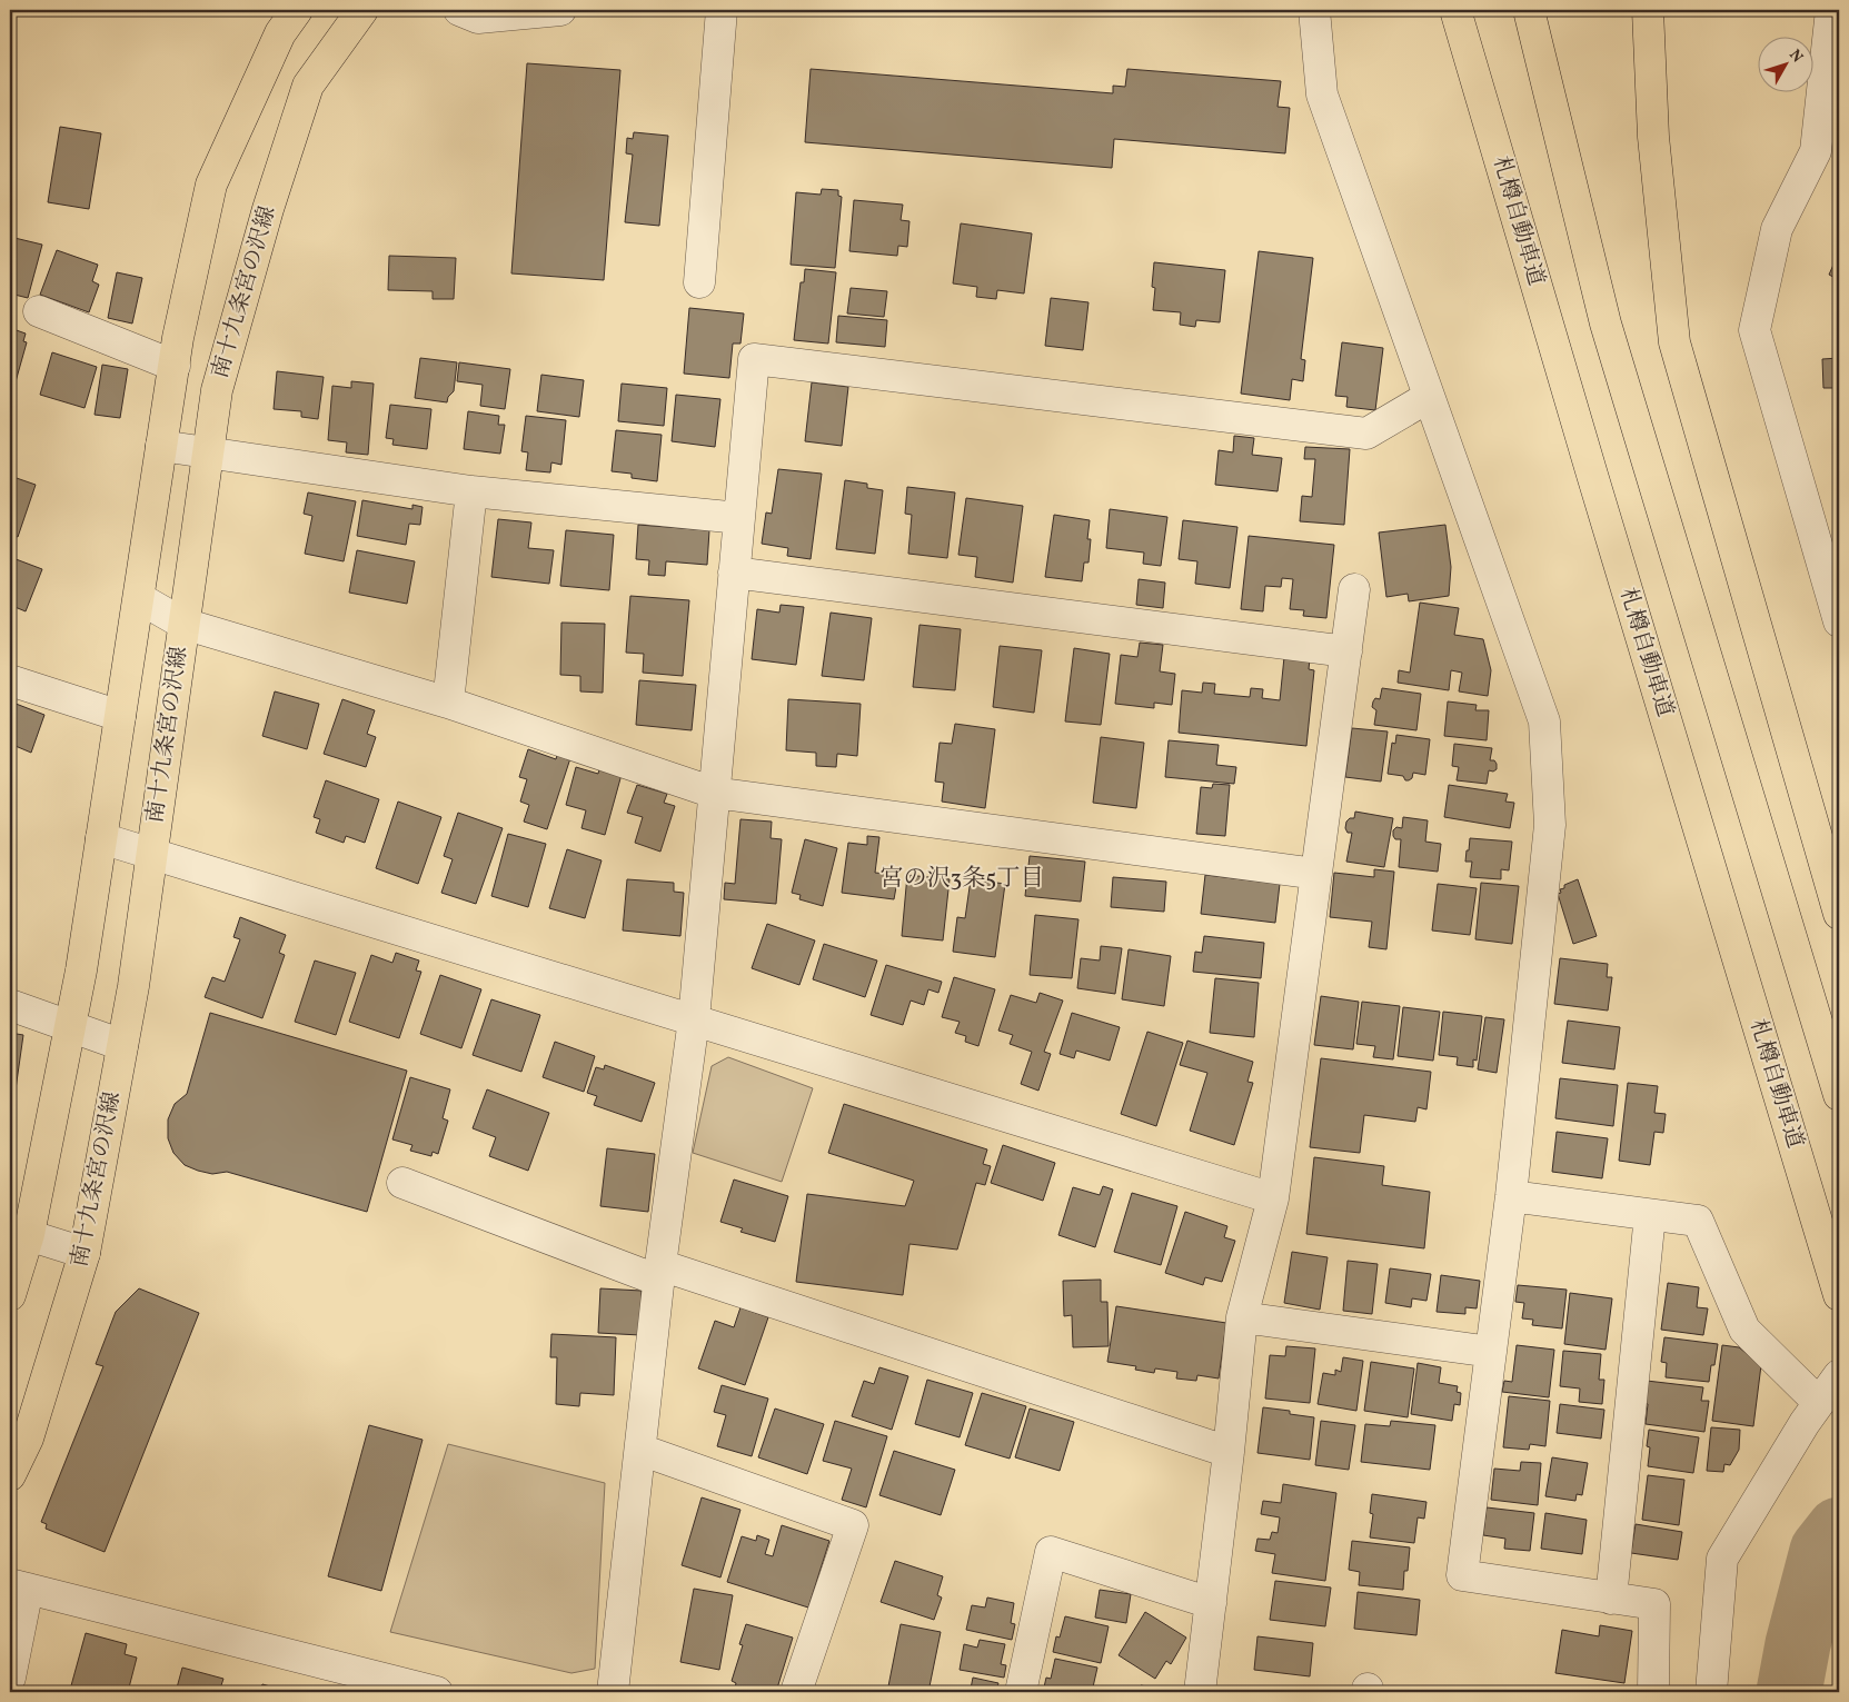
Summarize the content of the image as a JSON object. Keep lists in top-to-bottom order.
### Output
{
  "streets": {
    "main road": ["札樽自動車道", "南十九条宮の沢線"]
  },
  "districts": ["宮の沢3条5丁目"],
  "north": "top right"
}
